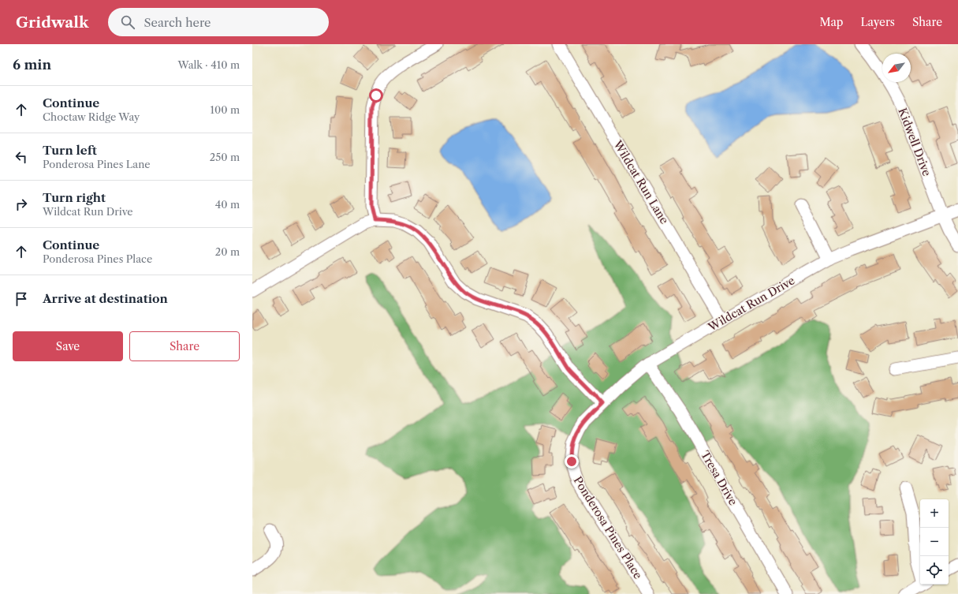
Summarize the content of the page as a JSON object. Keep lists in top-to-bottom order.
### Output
{
  "streets": {
    "street": [
      "Kidwell Drive",
      "Wildcat Run Lane",
      "Wildcat Run Drive",
      "Tresa Drive",
      "Ponderosa Pines Place"
    ]
  },
  "crossings": [
    ["Kidwell Drive", "Wildcat Run Drive"],
    ["Wildcat Run Lane", "Wildcat Run Drive"],
    ["Wildcat Run Drive", "Tresa Drive"],
    ["Wildcat Run Drive", "Ponderosa Pines Place"]
  ],
  "north": "bottom left",
  "page": {
    "header": "Gridwalk",
    "search": "Search here",
    "nav": ["Map", "Layers", "Share"],
    "heading": ["6 min", "Walk · 410 m"],
    "list": [
      ["Continue", "Choctaw Ridge Way", "100 m"],
      ["Turn left", "Ponderosa Pines Lane", "250 m"],
      ["Turn right", "Wildcat Run Drive", "40 m"],
      ["Continue", "Ponderosa Pines Place", "20 m"],
      "Arrive at destination"
    ],
    "buttons": ["Save", "Share"],
    "map_buttons": ["+", "−"]
  }
}
